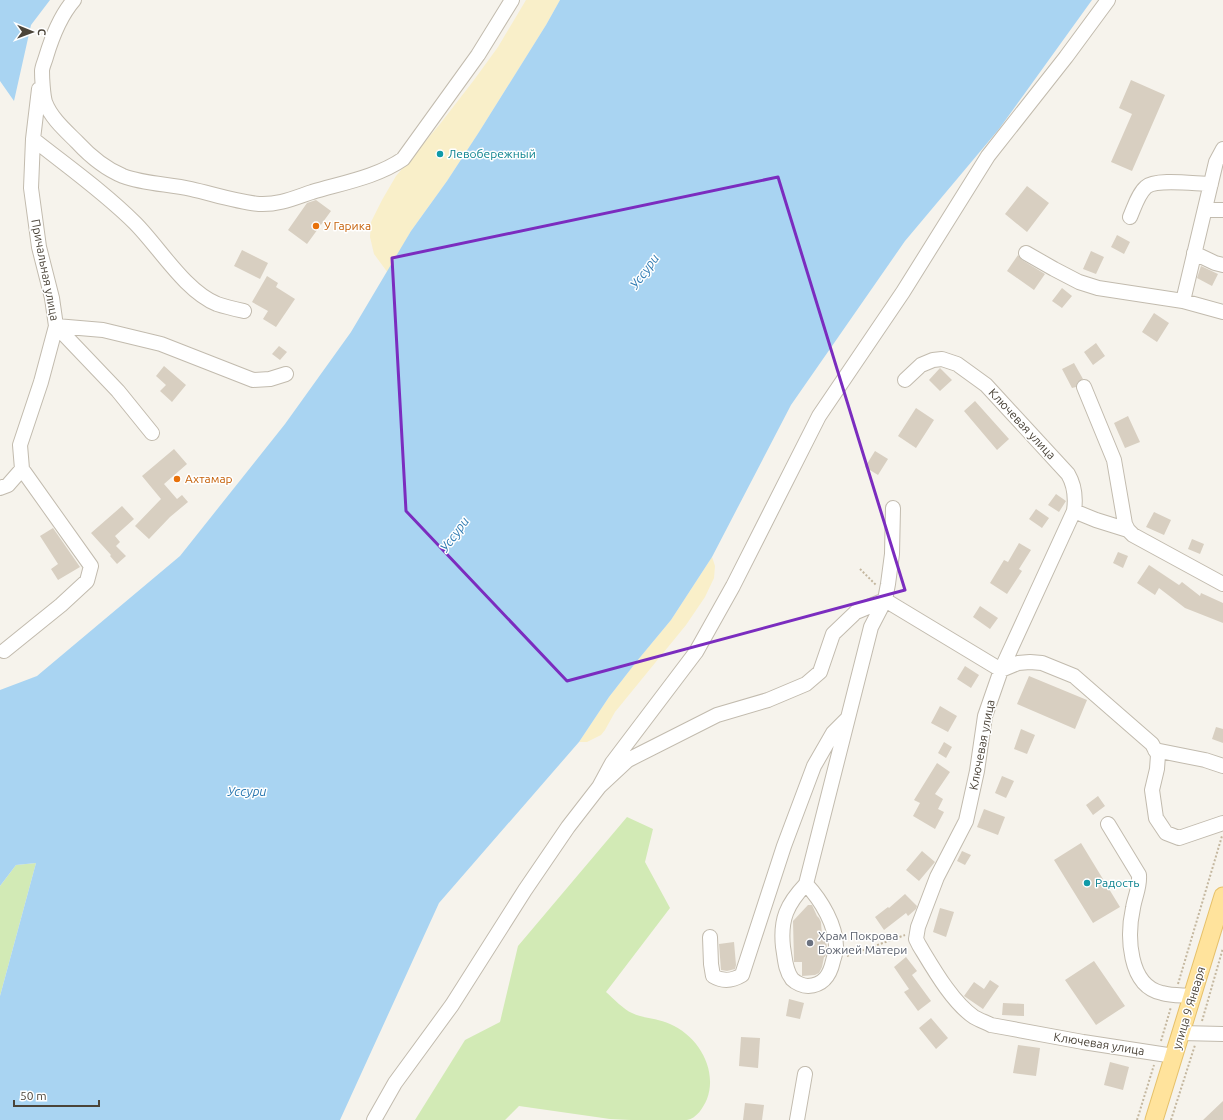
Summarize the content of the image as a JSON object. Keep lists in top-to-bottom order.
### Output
{
  "streets": {
    "main road": ["улица 9 Января"],
    "street": ["Причальная улица", "Ключевая улица"]
  },
  "crossings": [
    ["Ключевая улица", "улица 9 Января"]
  ],
  "water": ["Уссури"],
  "places": [
    "Левобережный",
    "У Гарика",
    "Ахтамар",
    "Радость",
    "Храм Покрова Божией Матери"
  ],
  "scale_bar": "50 m",
  "north": "right"
}
